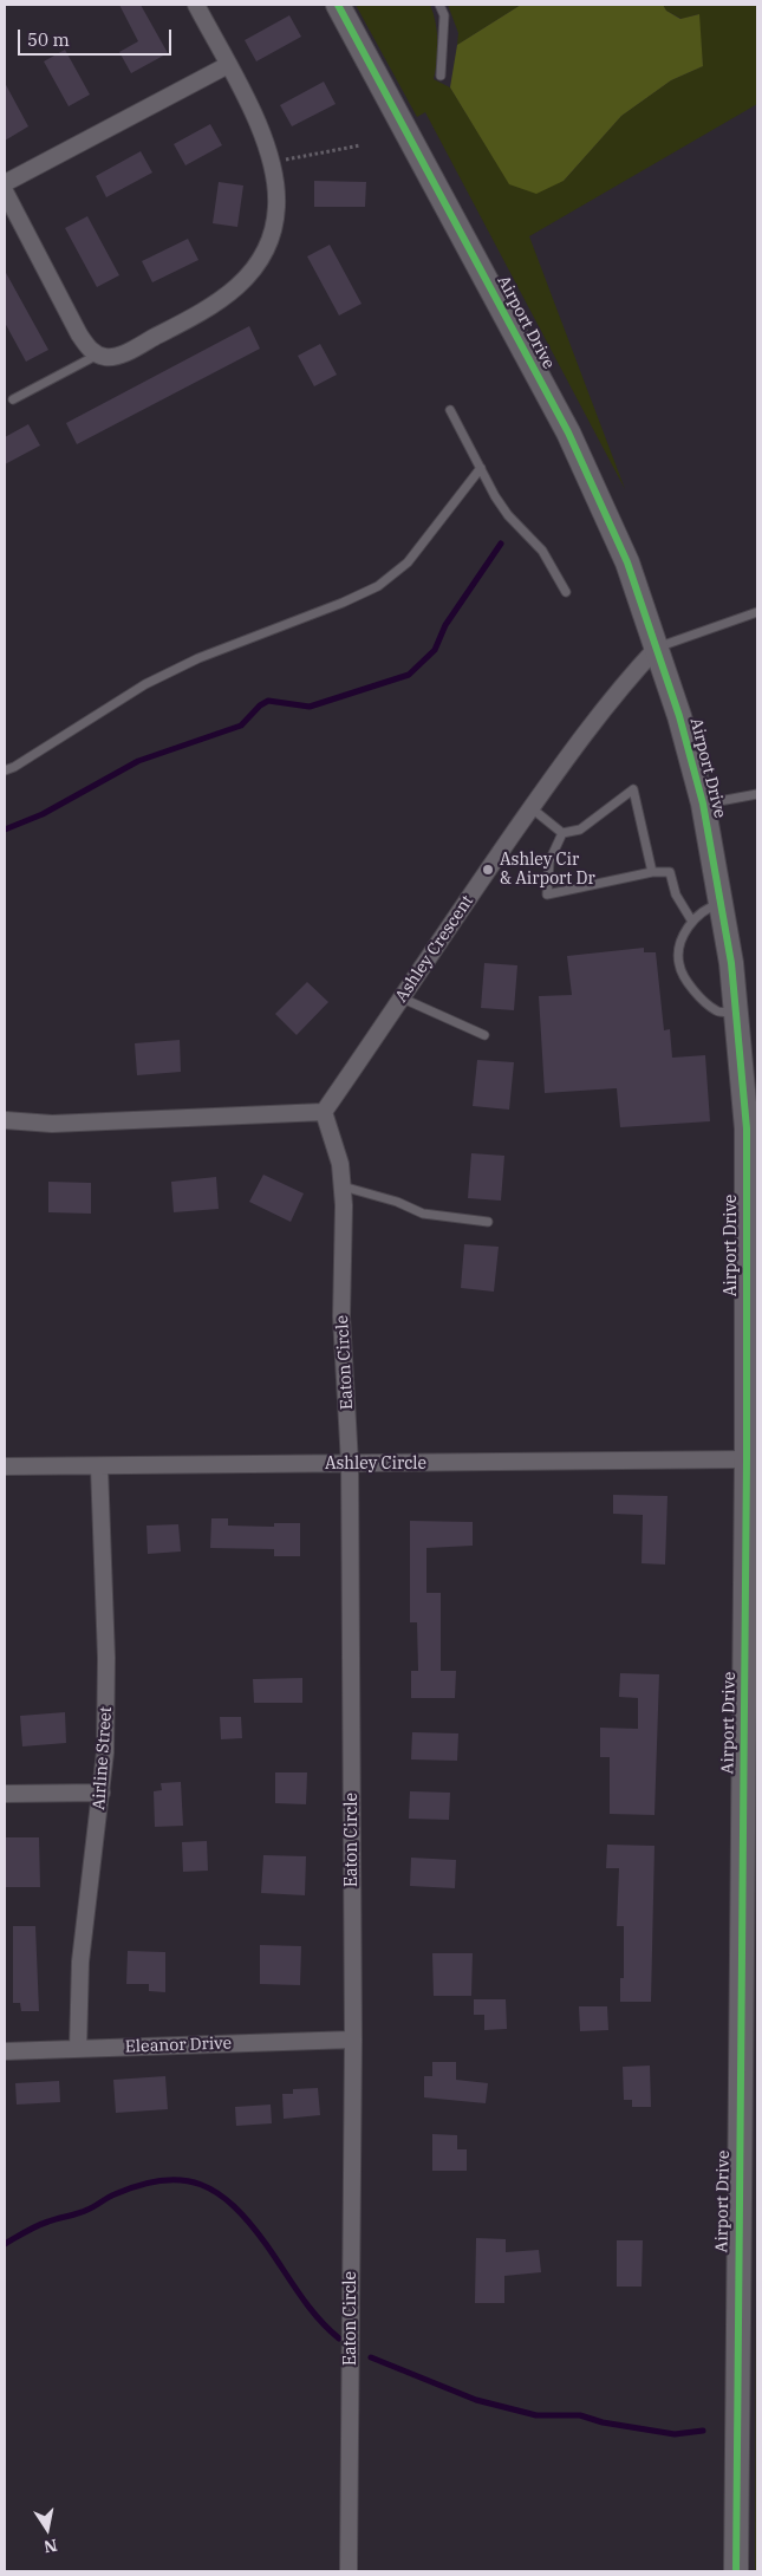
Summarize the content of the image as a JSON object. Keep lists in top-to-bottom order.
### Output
{
  "streets": {
    "street": [
      "Airport Drive",
      "Ashley Crescent",
      "Eaton Circle",
      "Ashley Circle",
      "Airline Street",
      "Eleanor Drive"
    ]
  },
  "crossings": [
    ["Airport Drive", "Ashley Crescent"],
    ["Airport Drive", "Ashley Circle"],
    ["Ashley Crescent", "Eaton Circle"],
    ["Eaton Circle", "Ashley Circle"],
    ["Eaton Circle", "Eleanor Drive"],
    ["Ashley Circle", "Airline Street"],
    ["Airline Street", "Eleanor Drive"]
  ],
  "places": ["Ashley Cir & Airport Dr"],
  "scale_bar": "50 m",
  "north": "bottom"
}
